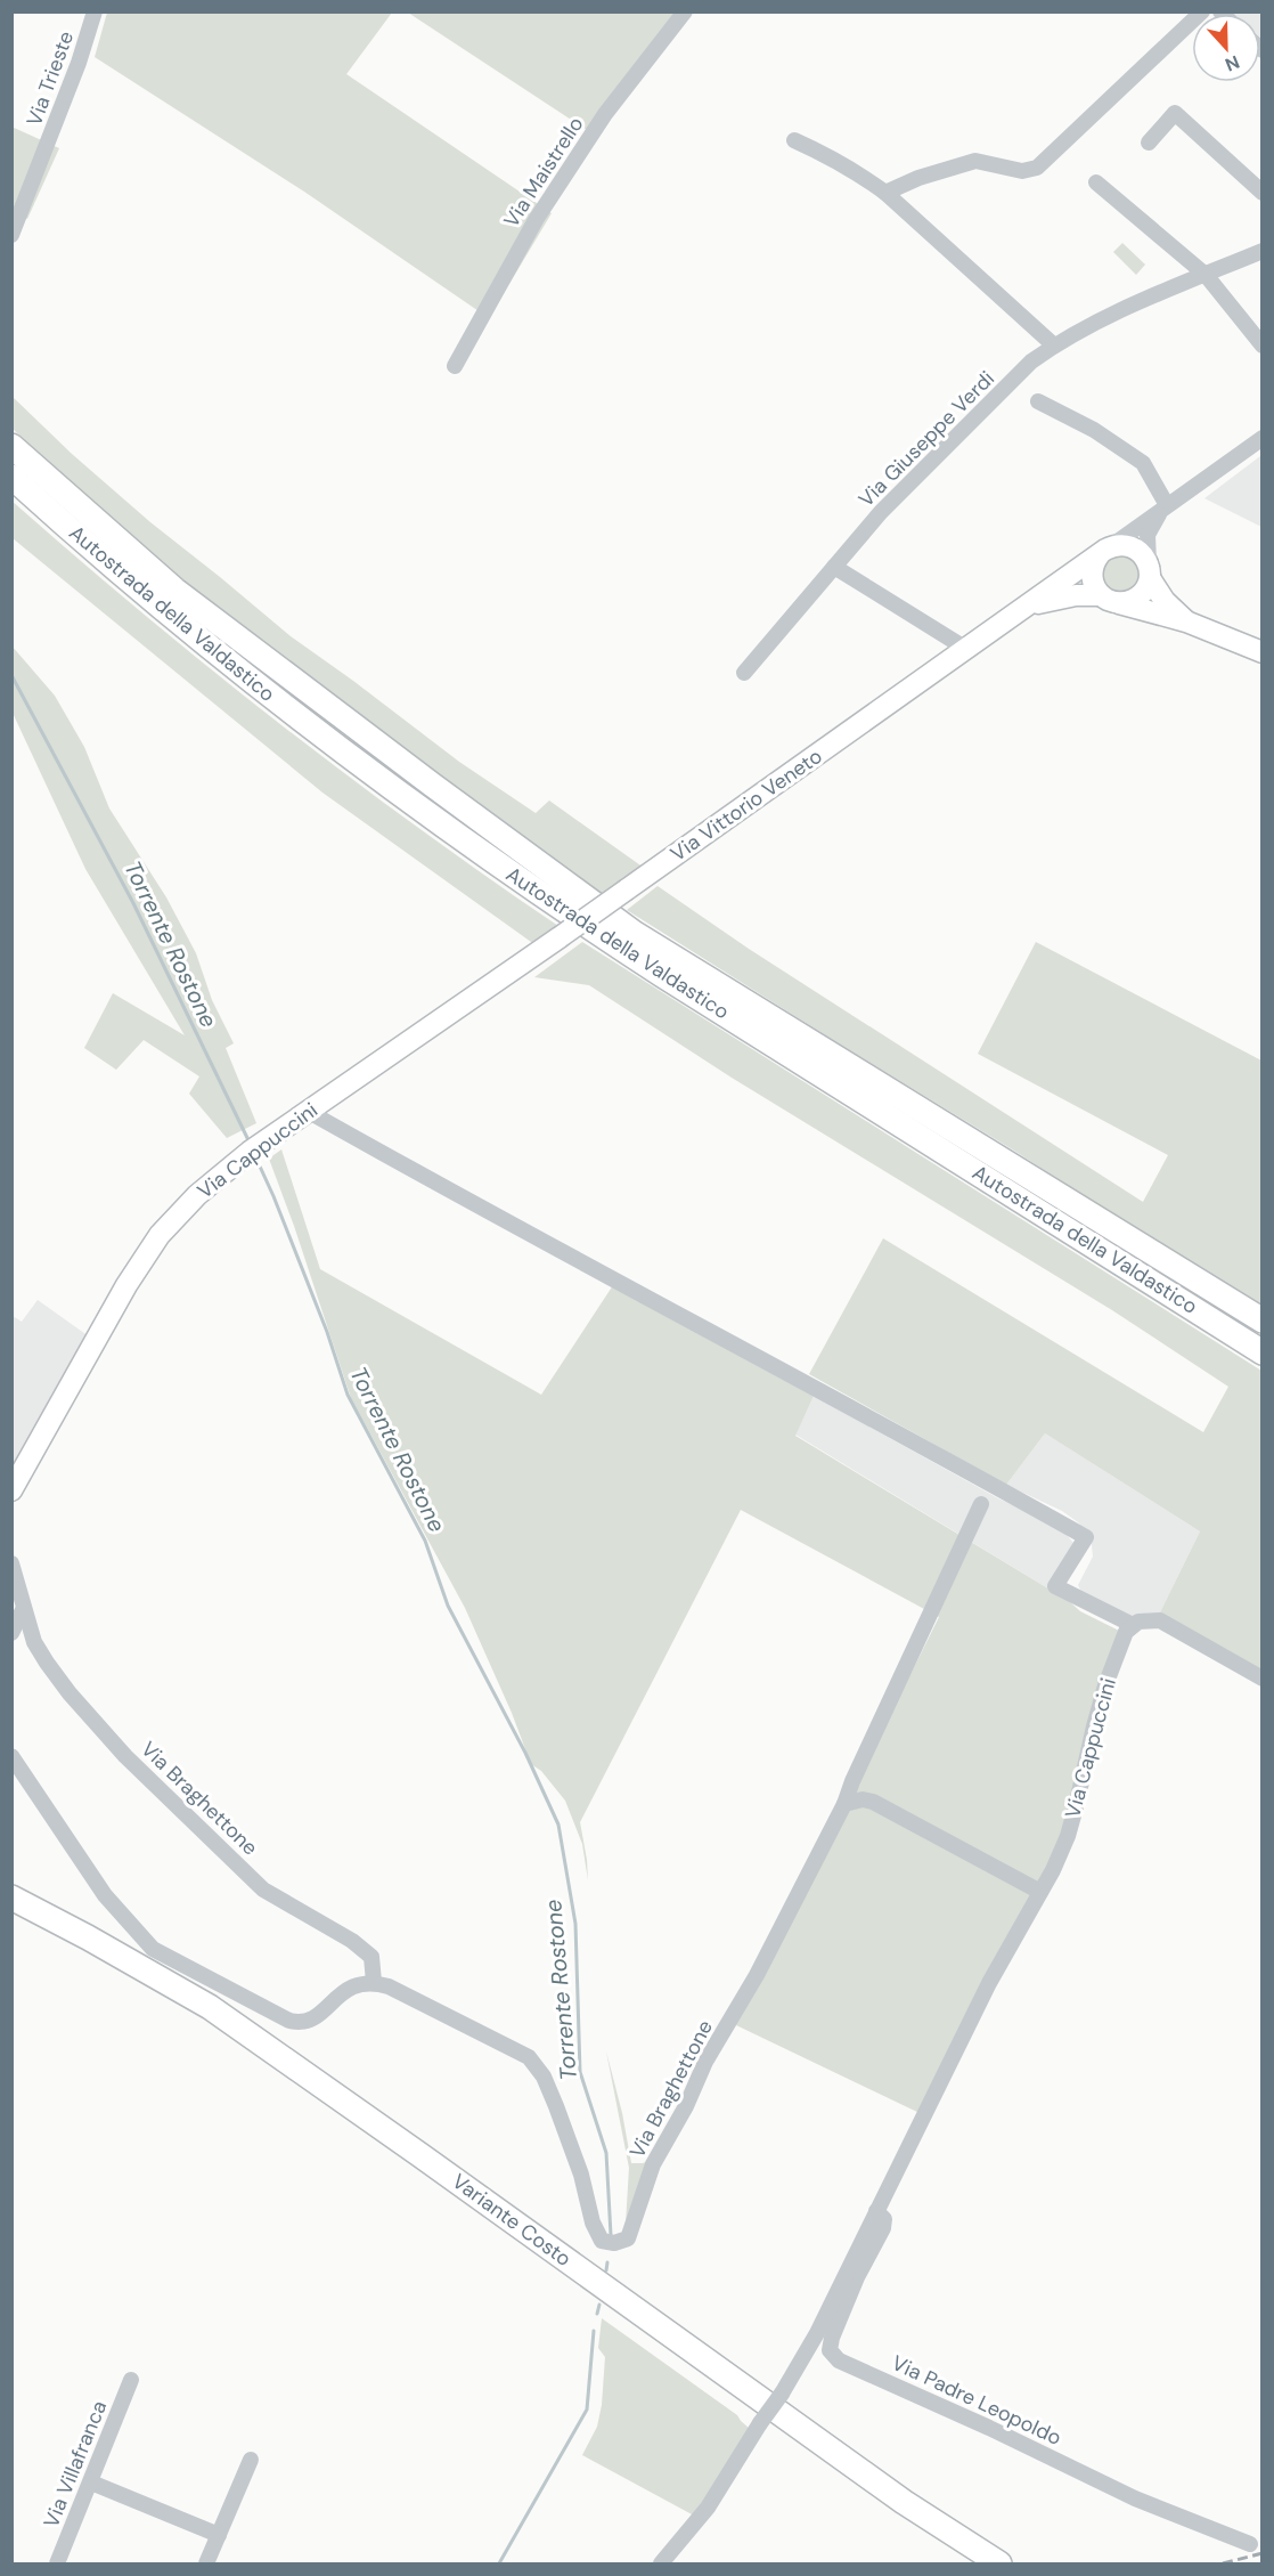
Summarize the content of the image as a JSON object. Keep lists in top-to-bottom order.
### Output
{
  "streets": {
    "highway": ["Autostrada della Valdastico", "Variante Costo"],
    "main road": ["Via Vittorio Veneto", "Via Cappuccini"],
    "street": [
      "Via Trieste",
      "Via Maistrello",
      "Via Giuseppe Verdi",
      "Via Braghettone",
      "Via Padre Leopoldo",
      "Via Villafranca"
    ]
  },
  "crossings": [
    ["Via Vittorio Veneto", "Via Cappuccini"],
    ["Via Cappuccini", "Via Padre Leopoldo"]
  ],
  "water": ["Torrente Rostone"],
  "north": "bottom"
}
